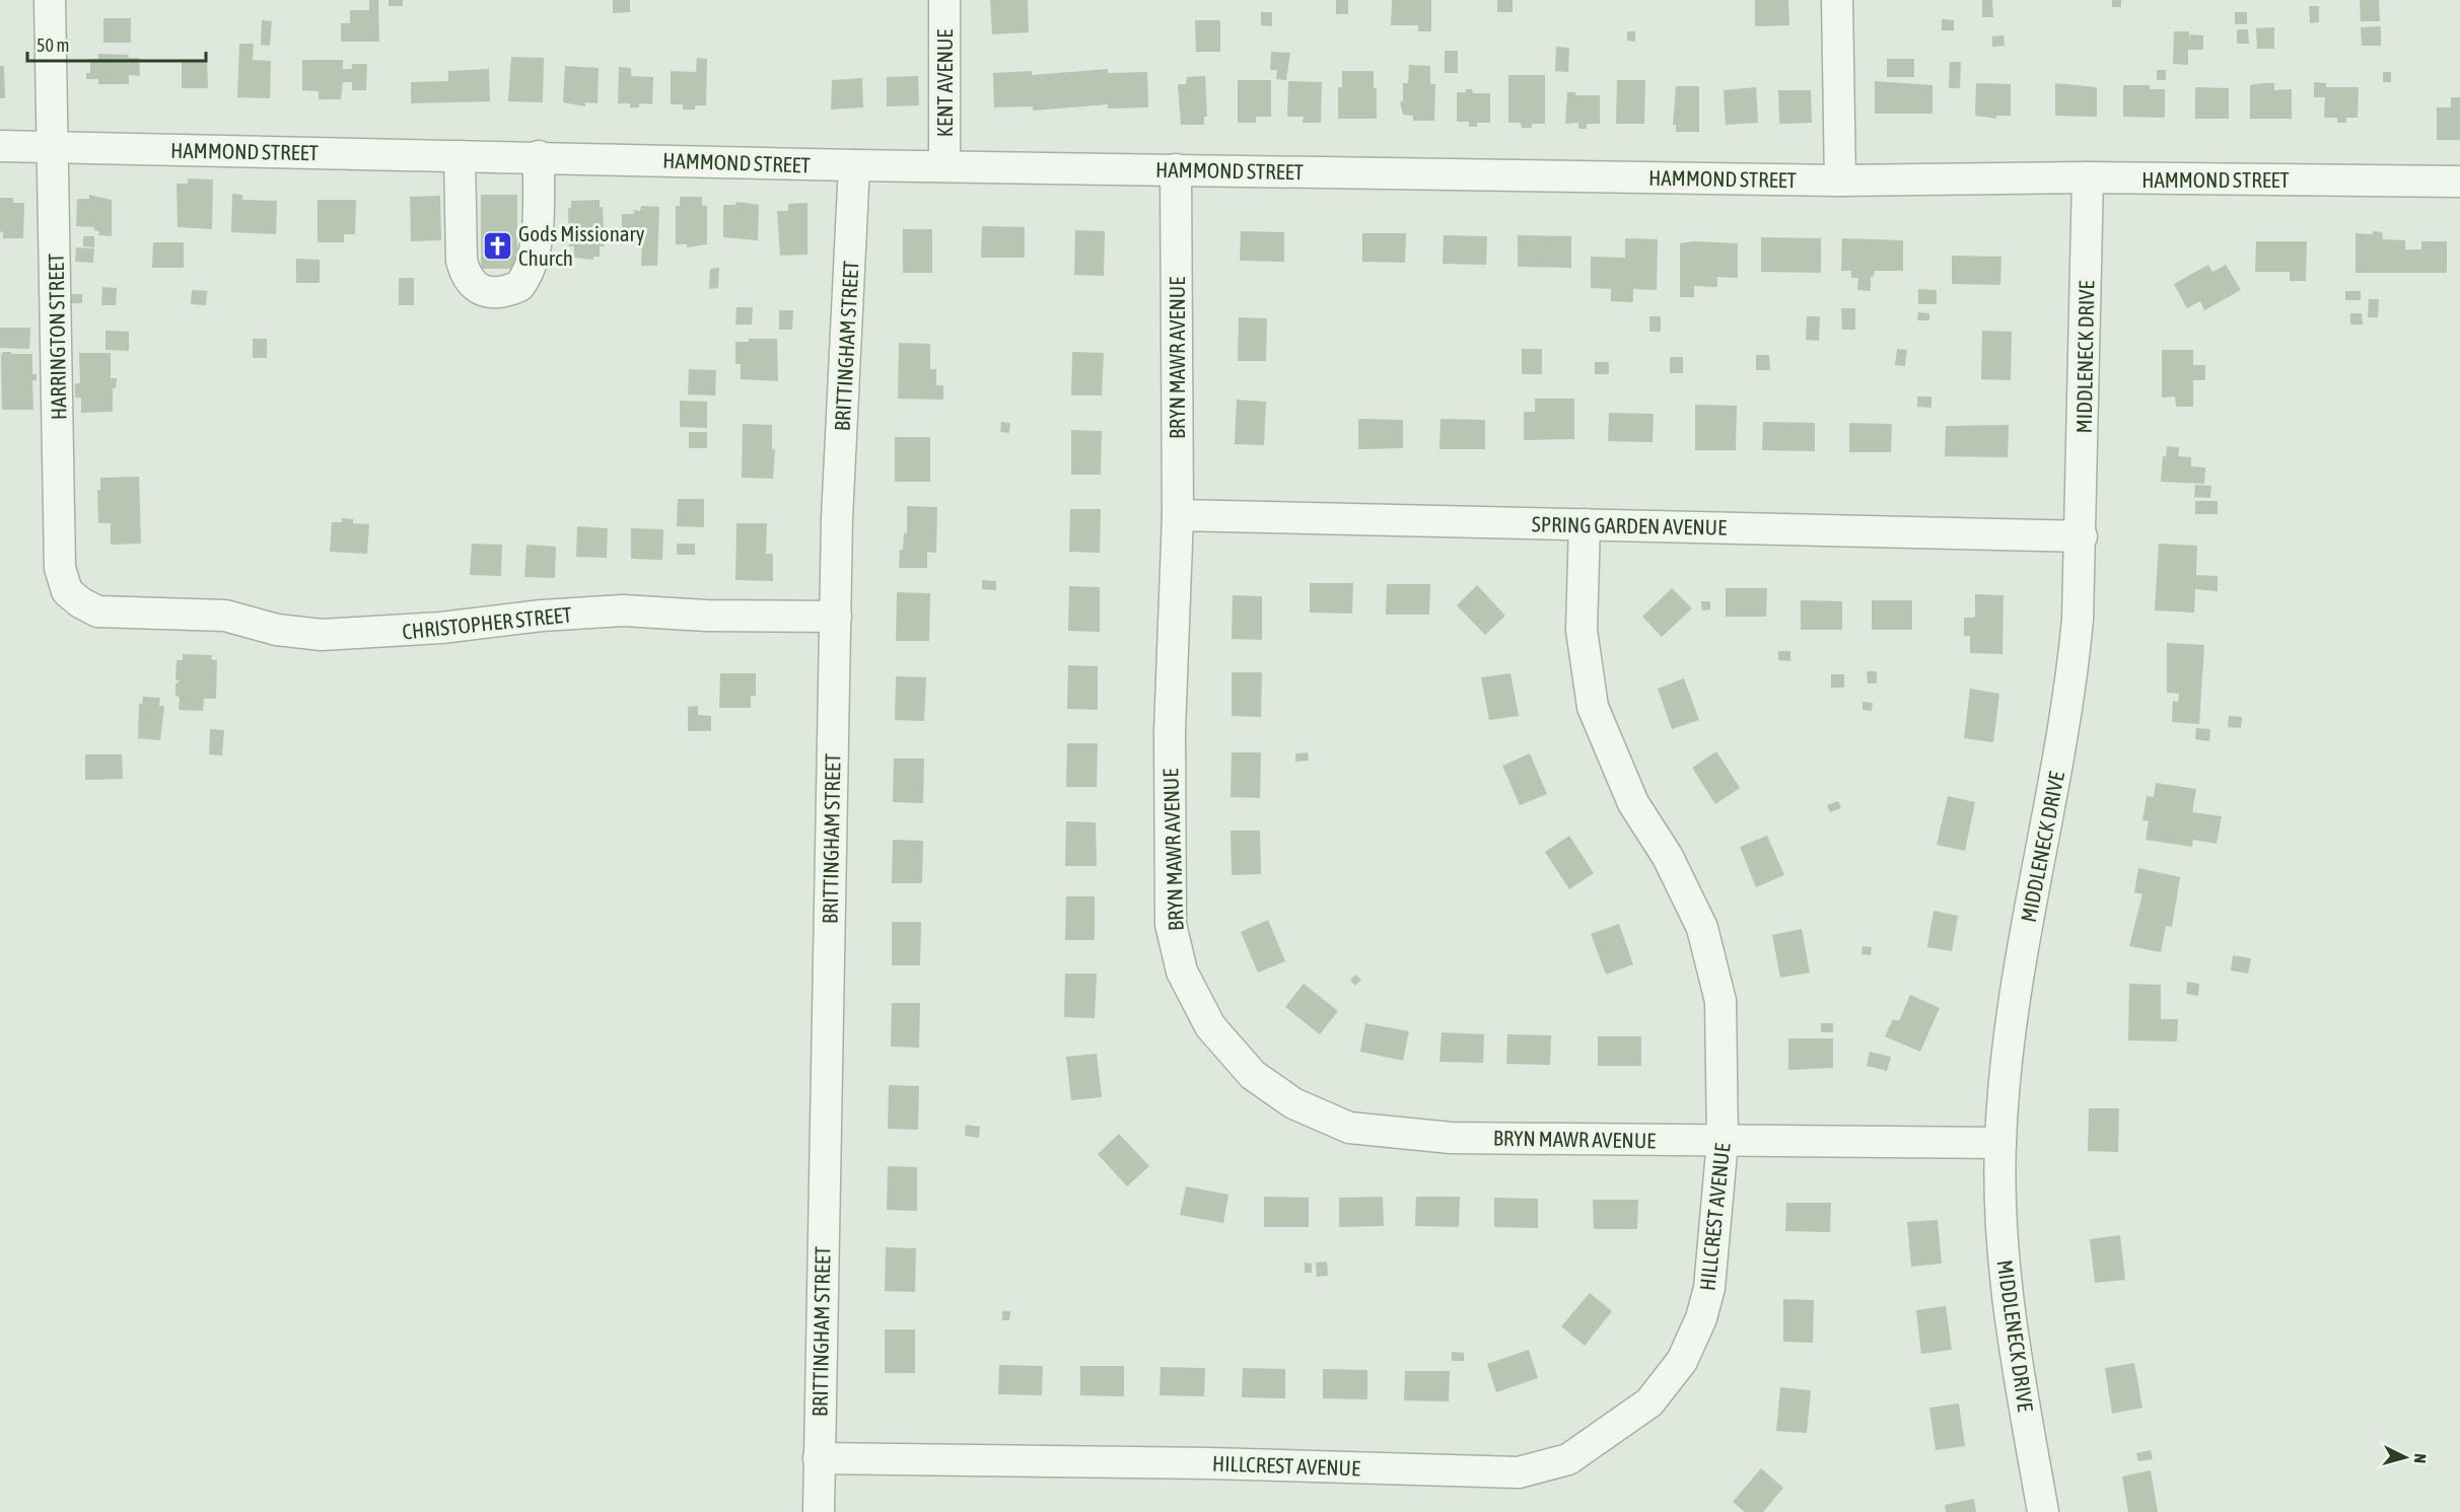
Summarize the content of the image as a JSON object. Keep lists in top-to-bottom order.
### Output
{
  "streets": {
    "street": [
      "KENT AVENUE",
      "HAMMOND STREET",
      "HARRINGTON STREET",
      "BRITTINGHAM STREET",
      "MIDDLENECK DRIVE",
      "BRYN MAWR AVENUE",
      "SPRING GARDEN AVENUE",
      "CHRISTOPHER STREET",
      "HILLCREST AVENUE"
    ]
  },
  "crossings": [
    ["KENT AVENUE", "HAMMOND STREET"],
    ["HAMMOND STREET", "HARRINGTON STREET"],
    ["HAMMOND STREET", "BRITTINGHAM STREET"],
    ["HAMMOND STREET", "MIDDLENECK DRIVE"],
    ["HAMMOND STREET", "BRYN MAWR AVENUE"],
    ["HARRINGTON STREET", "CHRISTOPHER STREET"],
    ["BRITTINGHAM STREET", "CHRISTOPHER STREET"],
    ["BRITTINGHAM STREET", "HILLCREST AVENUE"],
    ["MIDDLENECK DRIVE", "BRYN MAWR AVENUE"],
    ["MIDDLENECK DRIVE", "SPRING GARDEN AVENUE"],
    ["BRYN MAWR AVENUE", "SPRING GARDEN AVENUE"],
    ["BRYN MAWR AVENUE", "HILLCREST AVENUE"],
    ["SPRING GARDEN AVENUE", "HILLCREST AVENUE"]
  ],
  "places": {
    "church": ["Gods Missionary Church"]
  },
  "scale_bar": "50 m",
  "north": "right"
}
